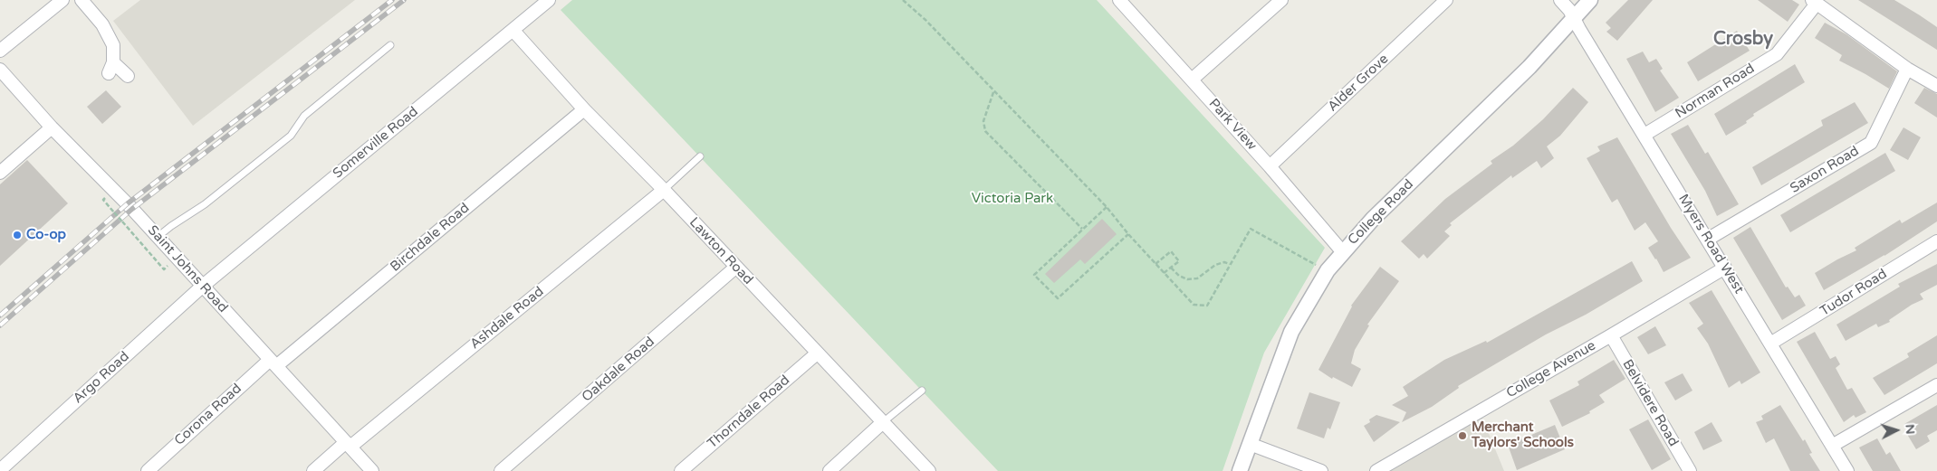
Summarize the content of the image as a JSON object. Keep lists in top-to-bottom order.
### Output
{
  "streets": {
    "street": [
      "Alder Grove",
      "Norman Road",
      "Park View",
      "Somerville Road",
      "Saxon Road",
      "College Road",
      "Birchdale Road",
      "Myers Road West",
      "Lawton Road",
      "Saint Johns Road",
      "Tudor Road",
      "Ashdale Road",
      "Oakdale Road",
      "College Avenue",
      "Argo Road",
      "Belvidere Road",
      "Thorndale Road",
      "Corona Road"
    ]
  },
  "crossings": [
    ["Alder Grove", "Park View"],
    ["Norman Road", "Myers Road West"],
    ["Park View", "College Road"],
    ["Somerville Road", "Lawton Road"],
    ["Somerville Road", "Saint Johns Road"],
    ["Somerville Road", "Argo Road"],
    ["Saxon Road", "Myers Road West"],
    ["College Road", "Myers Road West"],
    ["Birchdale Road", "Lawton Road"],
    ["Birchdale Road", "Saint Johns Road"],
    ["Birchdale Road", "Corona Road"],
    ["Myers Road West", "Tudor Road"],
    ["Myers Road West", "College Avenue"],
    ["Lawton Road", "Ashdale Road"],
    ["Lawton Road", "Oakdale Road"],
    ["Lawton Road", "Thorndale Road"],
    ["Saint Johns Road", "Ashdale Road"],
    ["Saint Johns Road", "Argo Road"],
    ["Saint Johns Road", "Corona Road"],
    ["College Avenue", "Belvidere Road"]
  ],
  "districts": ["Crosby"],
  "parks": ["Victoria Park"],
  "places": ["Co-op", "Merchant Taylors' Schools"],
  "north": "right"
}
